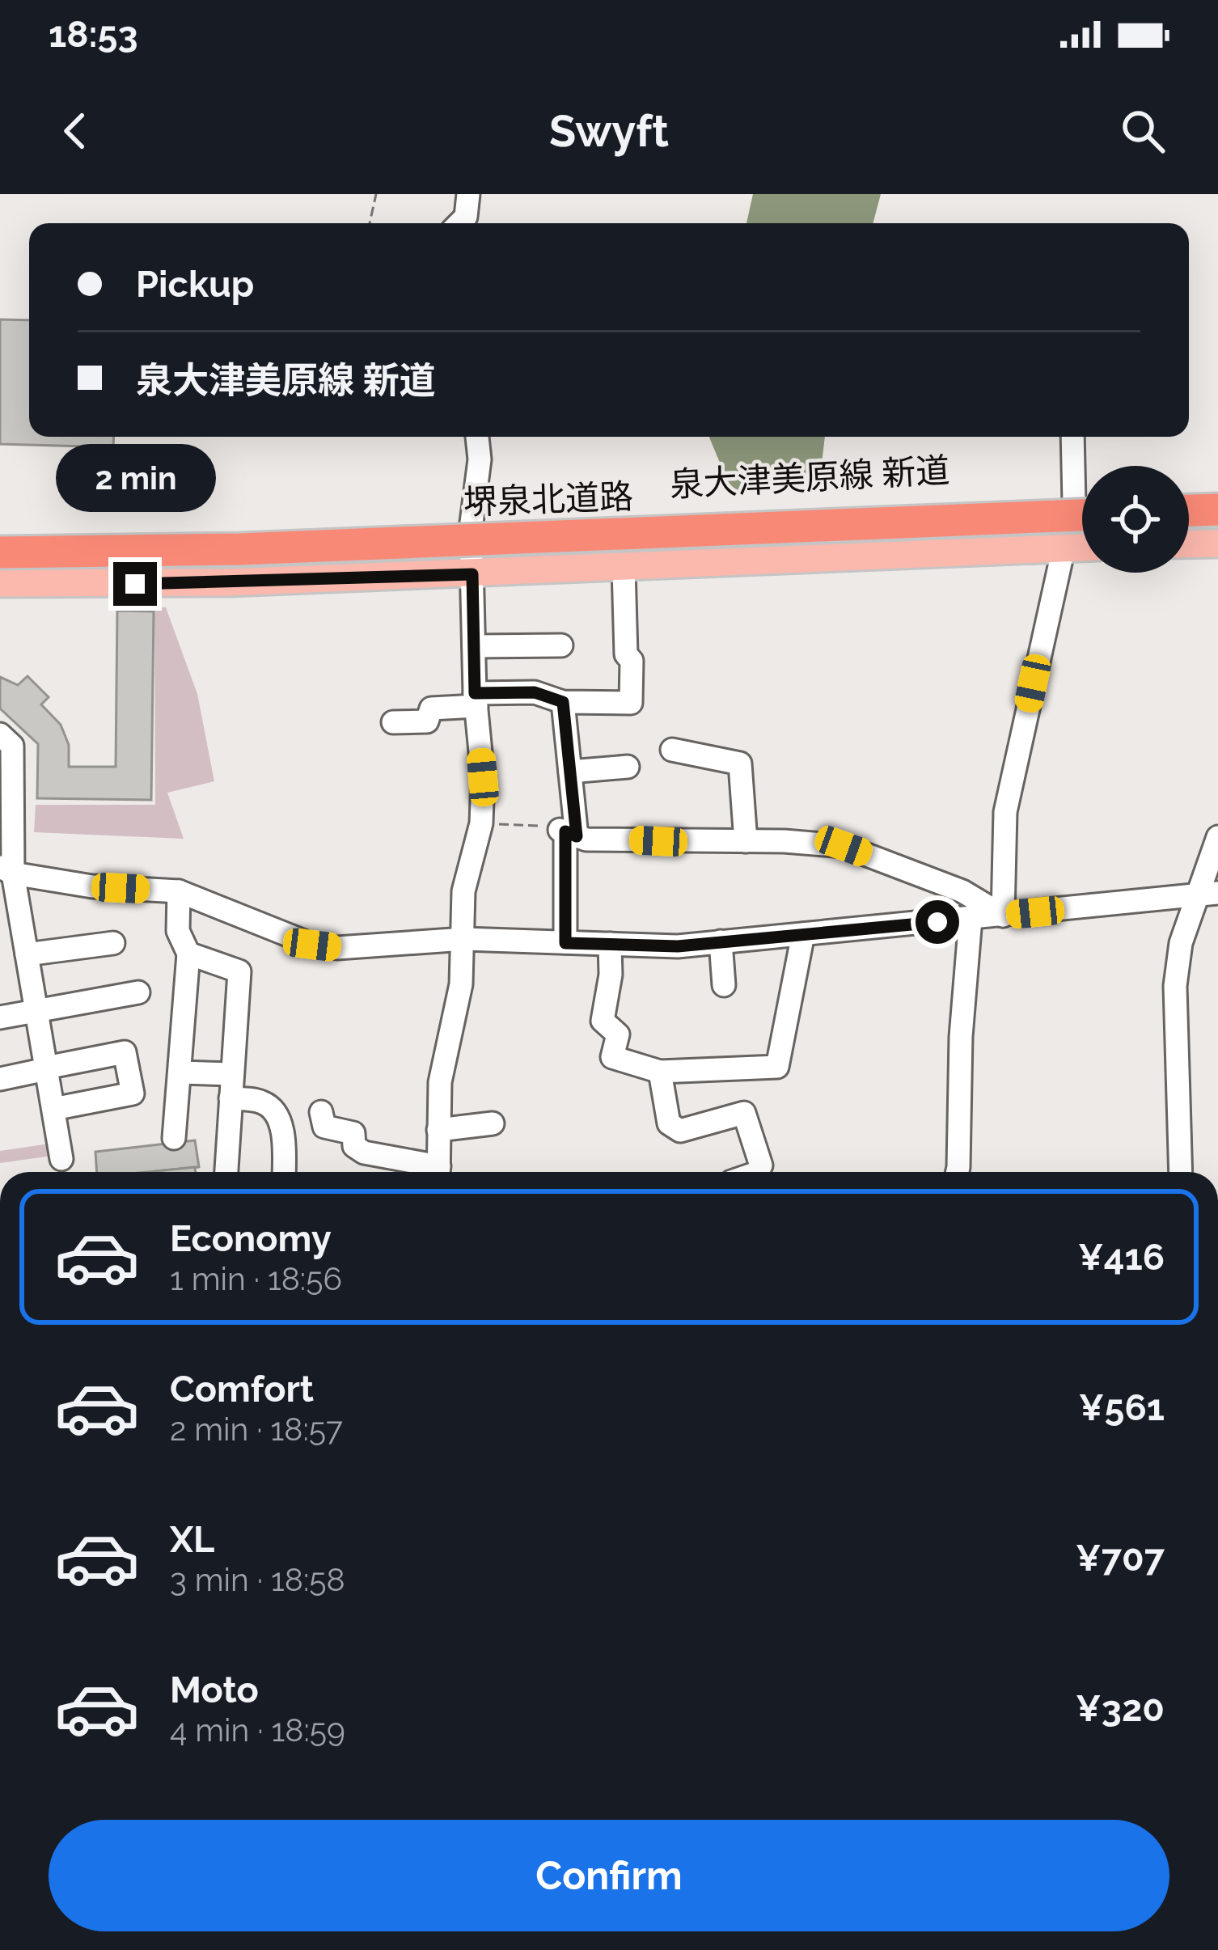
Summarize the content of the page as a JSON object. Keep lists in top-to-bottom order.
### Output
{
  "streets": {
    "highway": ["堺泉北道路"],
    "main road": ["泉大津美原線 新道"]
  },
  "page": {
    "status": "18:53",
    "header": "Swyft",
    "banner": ["Pickup", "泉大津美原線 新道"],
    "bubble": "2 min",
    "list": [
      {
        "name": "Economy",
        "note": "1 min · 18:56",
        "value": "¥416"
      },
      {
        "name": "Comfort",
        "note": "2 min · 18:57",
        "value": "¥561"
      },
      {
        "name": "XL",
        "note": "3 min · 18:58",
        "value": "¥707"
      },
      {
        "name": "Moto",
        "note": "4 min · 18:59",
        "value": "¥320"
      }
    ],
    "buttons": "Confirm"
  }
}
